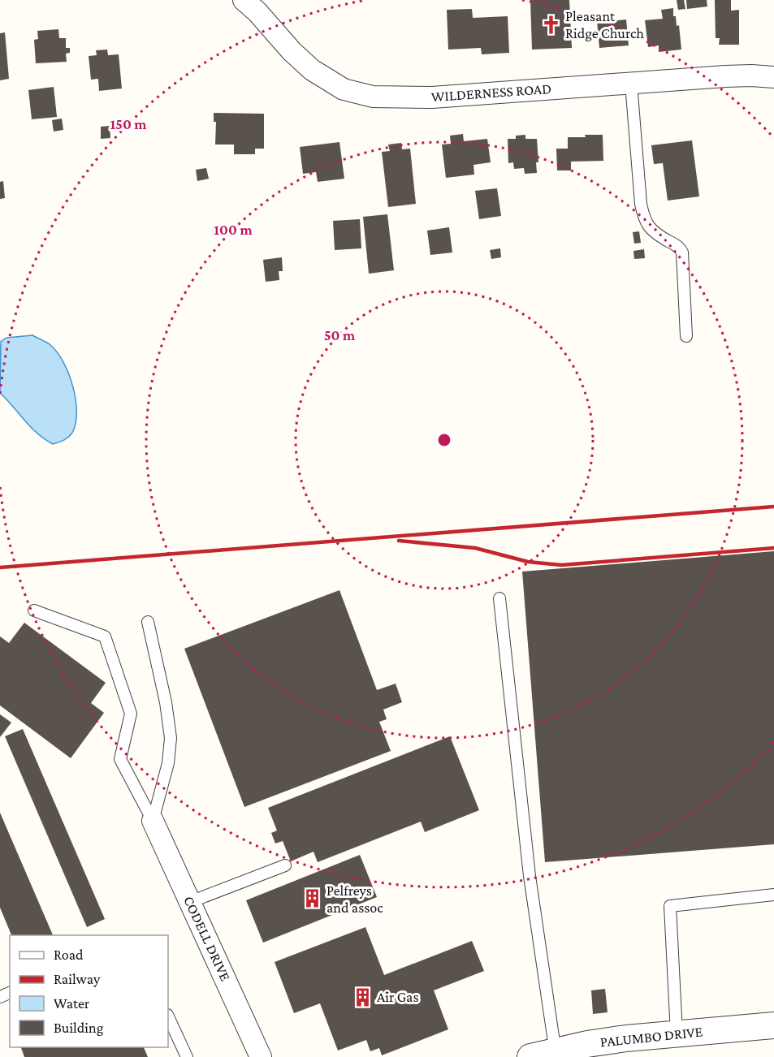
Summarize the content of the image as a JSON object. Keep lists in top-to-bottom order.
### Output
{
  "streets": {
    "street": ["WILDERNESS ROAD", "CODELL DRIVE", "PALUMBO DRIVE"]
  },
  "places": {
    "church": ["Pleasant Ridge Church"],
    "building": ["Pelfreys and assoc", "Air Gas"]
  },
  "legend": [
    "Road",
    "Railway",
    "Water",
    "Building"
  ],
  "rings": ["150 m", "100 m", "50 m"]
}
